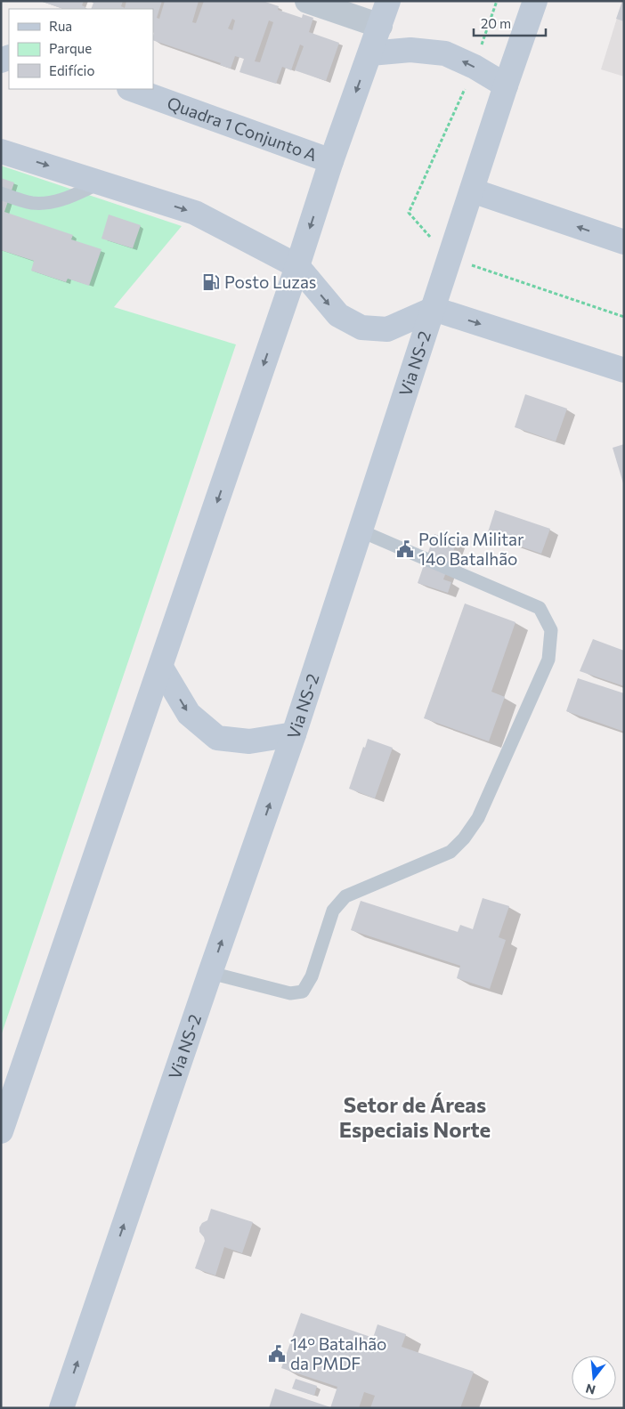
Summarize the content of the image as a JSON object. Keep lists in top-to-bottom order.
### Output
{
  "streets": {
    "street": ["Quadra 1 Conjunto A", "Via NS-2"]
  },
  "districts": ["Setor de Áreas Especiais Norte"],
  "places": {
    "fuel station": ["Posto Luzas"],
    "public building": ["Polícia Militar 14o Batalhão", "14º Batalhão da PMDF"]
  },
  "legend": ["Rua", "Parque", "Edifício"],
  "scale_bar": "20 m",
  "north": "bottom"
}
